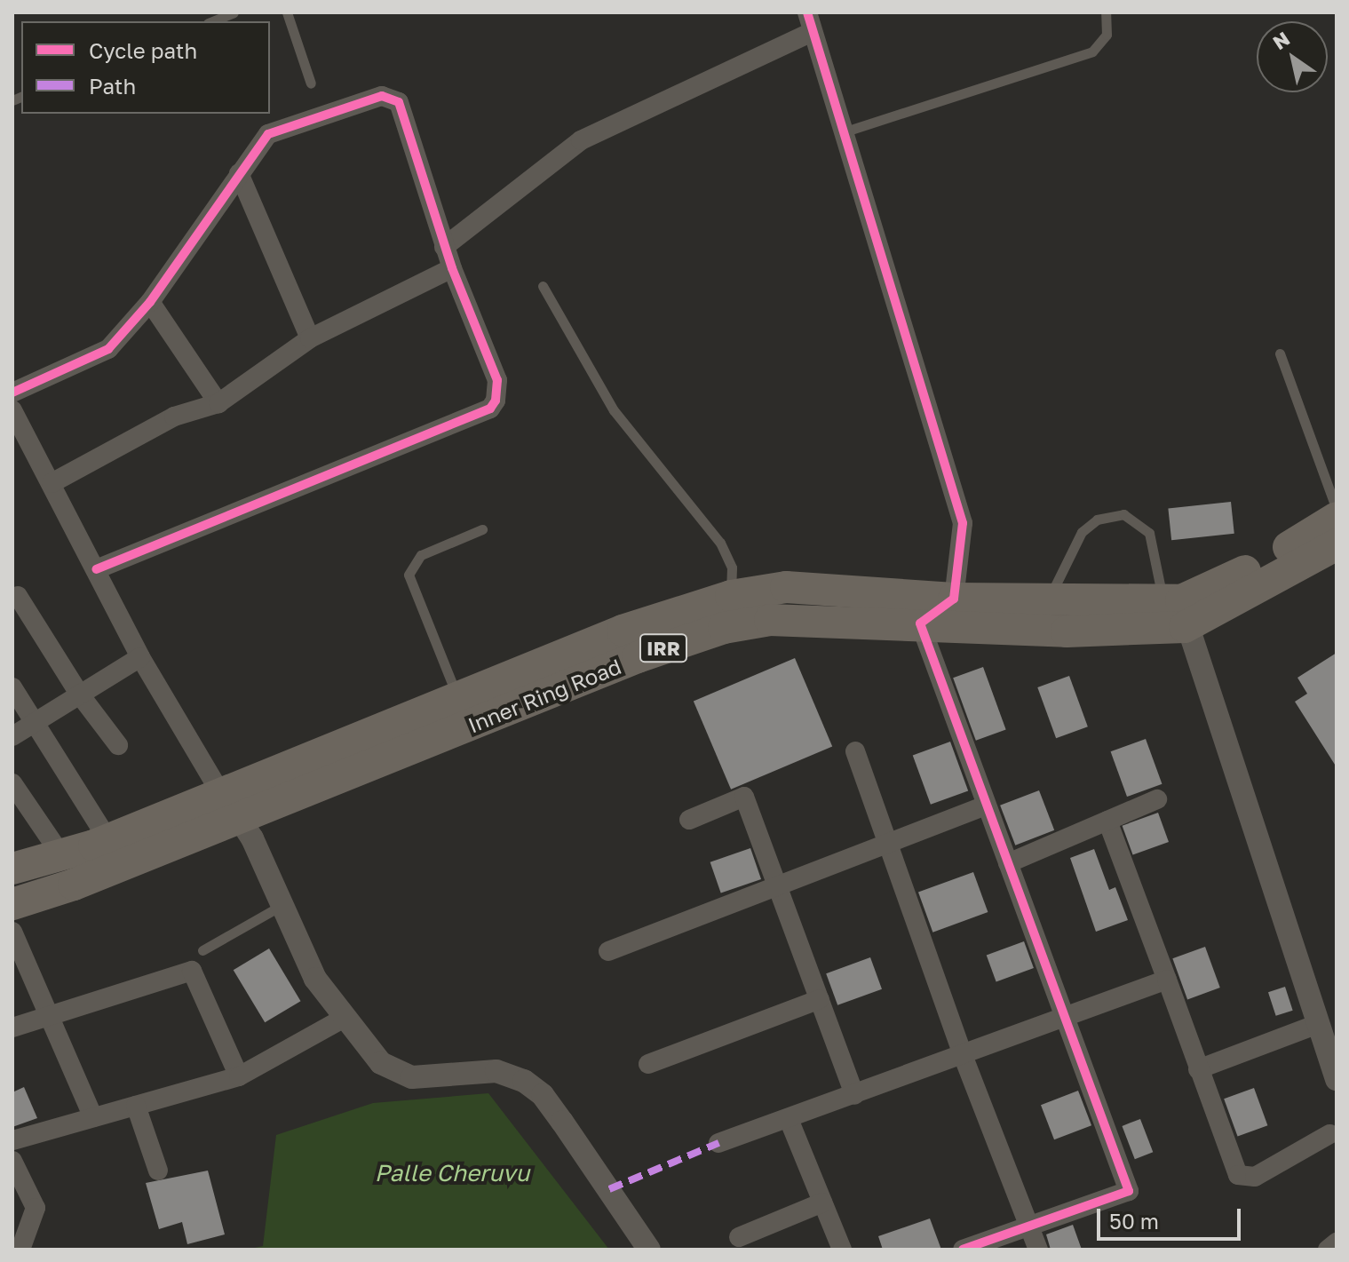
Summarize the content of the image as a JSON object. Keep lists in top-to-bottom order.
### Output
{
  "streets": {
    "highway": ["IRR", "Inner Ring Road"]
  },
  "water": ["Palle Cheruvu"],
  "legend": ["Cycle path", "Path"],
  "scale_bar": "50 m",
  "north": "top left"
}
